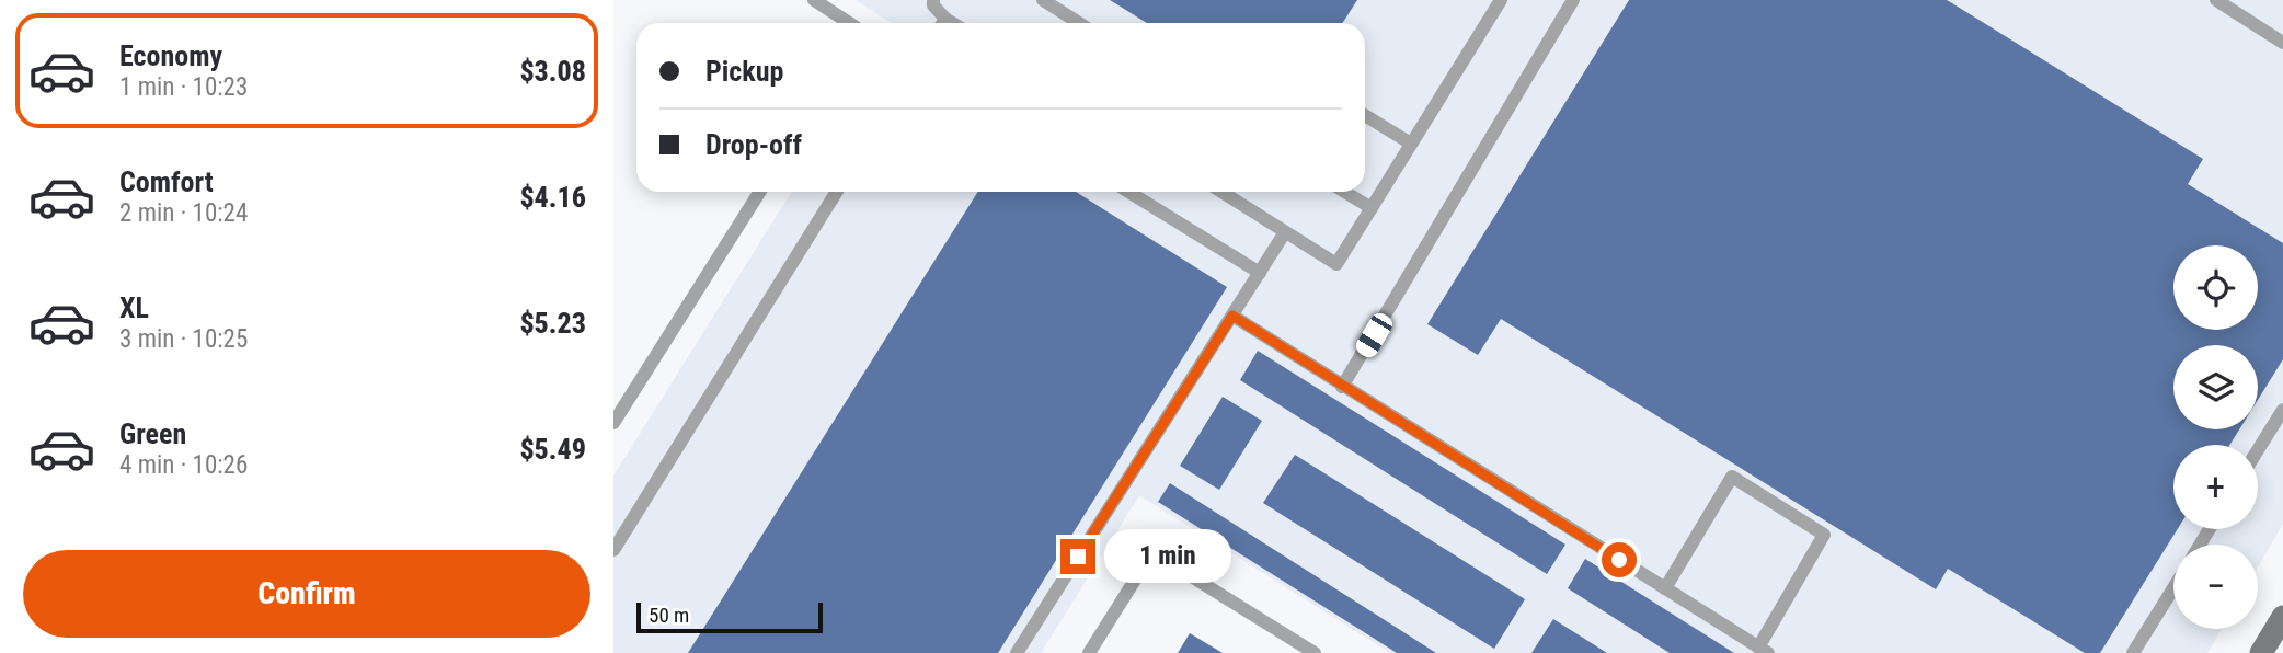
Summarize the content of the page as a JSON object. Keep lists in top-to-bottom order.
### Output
{
  "scale_bar": "50 m",
  "page": {
    "list": [
      {
        "name": "Economy",
        "note": "1 min · 10:23",
        "value": "$3.08"
      },
      {
        "name": "Comfort",
        "note": "2 min · 10:24",
        "value": "$4.16"
      },
      {
        "name": "XL",
        "note": "3 min · 10:25",
        "value": "$5.23"
      },
      {
        "name": "Green",
        "note": "4 min · 10:26",
        "value": "$5.49"
      }
    ],
    "banner": ["Pickup", "Drop-off"],
    "map_buttons": ["+", "−"],
    "bubble": "1 min",
    "buttons": "Confirm",
    "scale": "50 m"
  }
}
